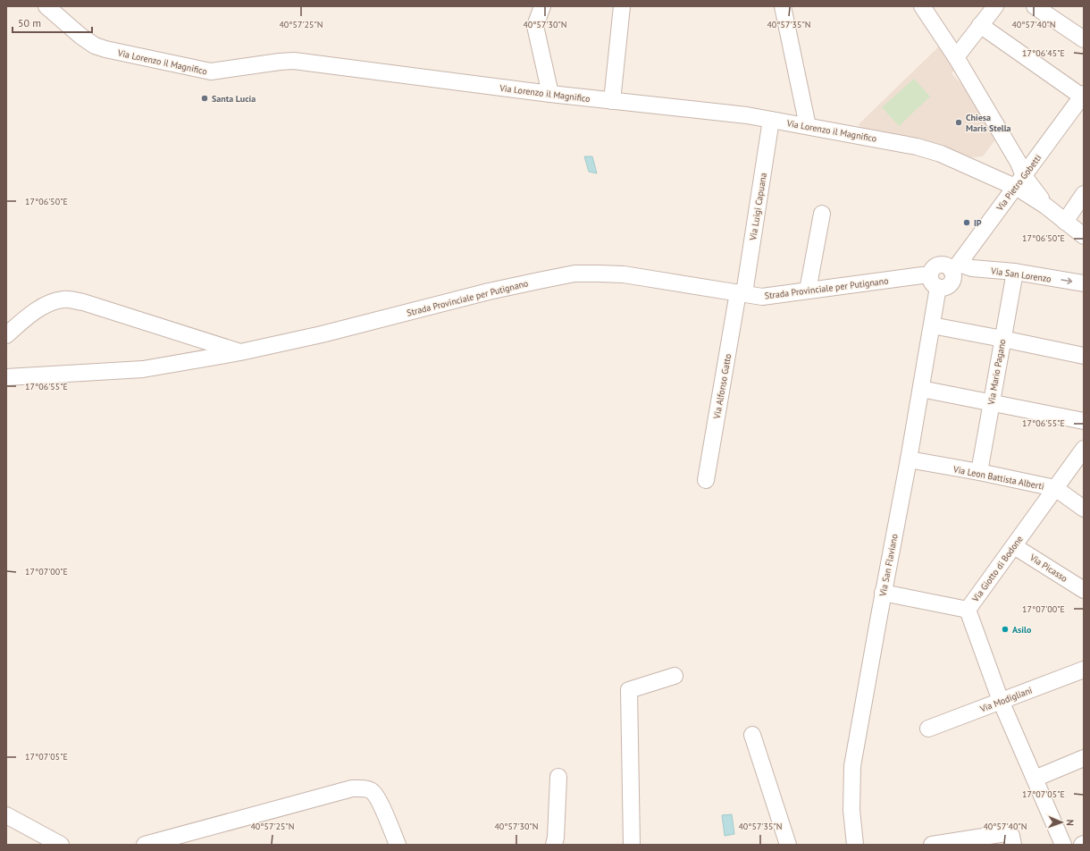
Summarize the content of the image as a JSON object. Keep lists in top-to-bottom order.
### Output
{
  "streets": {
    "street": [
      "Via Lorenzo il Magnifico",
      "Via Pietro Gobetti",
      "Via Luigi Capuana",
      "Via San Lorenzo",
      "Strada Provinciale per Putignano",
      "Via Mario Pagano",
      "Via Alfonso Gatto",
      "Via Leon Battista Alberti",
      "Via San Flaviano",
      "Via Picasso",
      "Via Giotto di Bodone",
      "Via Modigliani"
    ]
  },
  "crossings": [
    ["Via Lorenzo il Magnifico", "Via Pietro Gobetti"],
    ["Via Lorenzo il Magnifico", "Via Luigi Capuana"],
    ["Via Pietro Gobetti", "Via San Lorenzo"],
    ["Via Pietro Gobetti", "Strada Provinciale per Putignano"],
    ["Via Pietro Gobetti", "Via San Flaviano"],
    ["Via Luigi Capuana", "Strada Provinciale per Putignano"],
    ["Via Luigi Capuana", "Via Alfonso Gatto"],
    ["Via San Lorenzo", "Via Mario Pagano"],
    ["Strada Provinciale per Putignano", "Via Alfonso Gatto"],
    ["Strada Provinciale per Putignano", "Via San Flaviano"],
    ["Via Mario Pagano", "Via Leon Battista Alberti"],
    ["Via Leon Battista Alberti", "Via San Flaviano"],
    ["Via Leon Battista Alberti", "Via Giotto di Bodone"],
    ["Via Picasso", "Via Giotto di Bodone"],
    ["Via Giotto di Bodone", "Via Modigliani"]
  ],
  "places": [
    "Santa Lucia",
    "Chiesa Maris Stella",
    "IP",
    "Asilo"
  ],
  "scale_bar": "50 m",
  "north": "right",
  "coordinates": [
    "40°57'25\"N",
    "40°57'30\"N",
    "40°57'35\"N",
    "40°57'40\"N",
    "17°06'45\"E",
    "17°06'50\"E",
    "17°06'55\"E",
    "17°07'00\"E",
    "17°07'05\"E"
  ]
}
